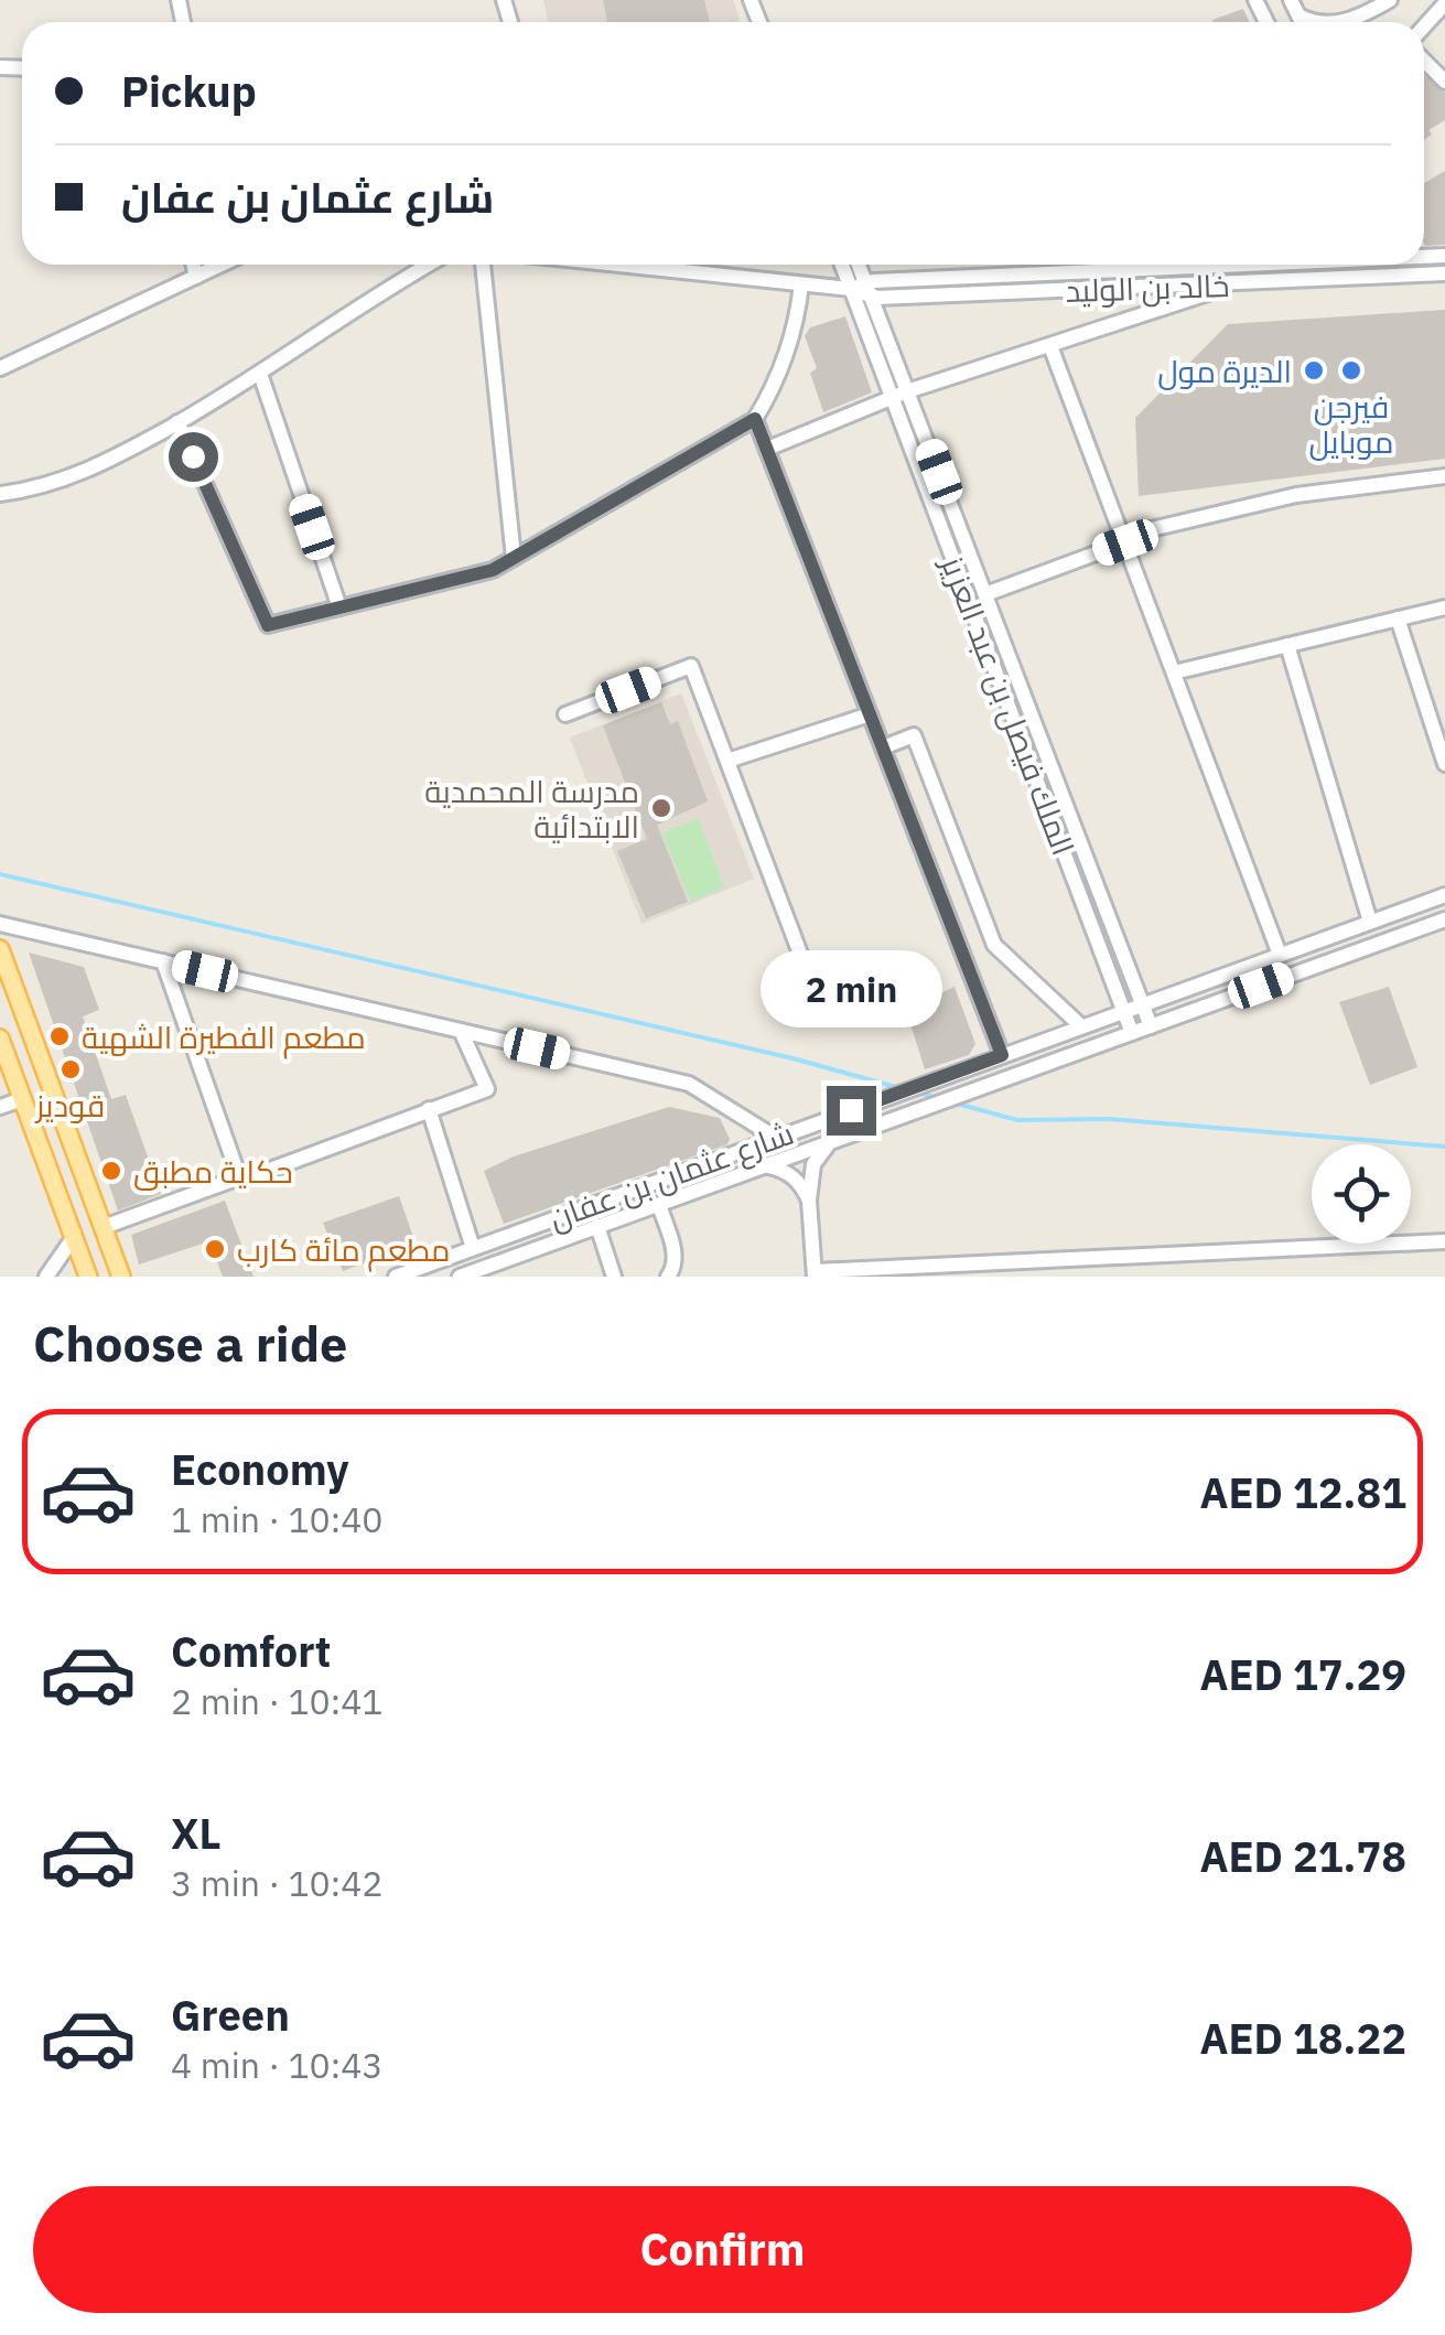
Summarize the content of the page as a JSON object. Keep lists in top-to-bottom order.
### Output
{
  "streets": {
    "street": ["خالد بن الوليد", "الملك فيصل بن عبد العزيز", "شارع عثمان بن عفان"]
  },
  "crossings": [
    ["خالد بن الوليد", "الملك فيصل بن عبد العزيز"],
    ["الملك فيصل بن عبد العزيز", "شارع عثمان بن عفان"]
  ],
  "places": [
    "الديرة مول",
    "فيرجن موبايل",
    "مدرسة المحمدية الابتدائية",
    "مطعم الفطيرة الشهية",
    "قوديز",
    "حكاية مطبق",
    "مطعم مائة كارب"
  ],
  "page": {
    "banner": ["Pickup", "شارع عثمان بن عفان"],
    "bubble": "2 min",
    "heading": "Choose a ride",
    "list": [
      {
        "name": "Economy",
        "note": "1 min · 10:40",
        "value": "AED 12.81"
      },
      {
        "name": "Comfort",
        "note": "2 min · 10:41",
        "value": "AED 17.29"
      },
      {
        "name": "XL",
        "note": "3 min · 10:42",
        "value": "AED 21.78"
      },
      {
        "name": "Green",
        "note": "4 min · 10:43",
        "value": "AED 18.22"
      }
    ],
    "buttons": "Confirm"
  }
}
